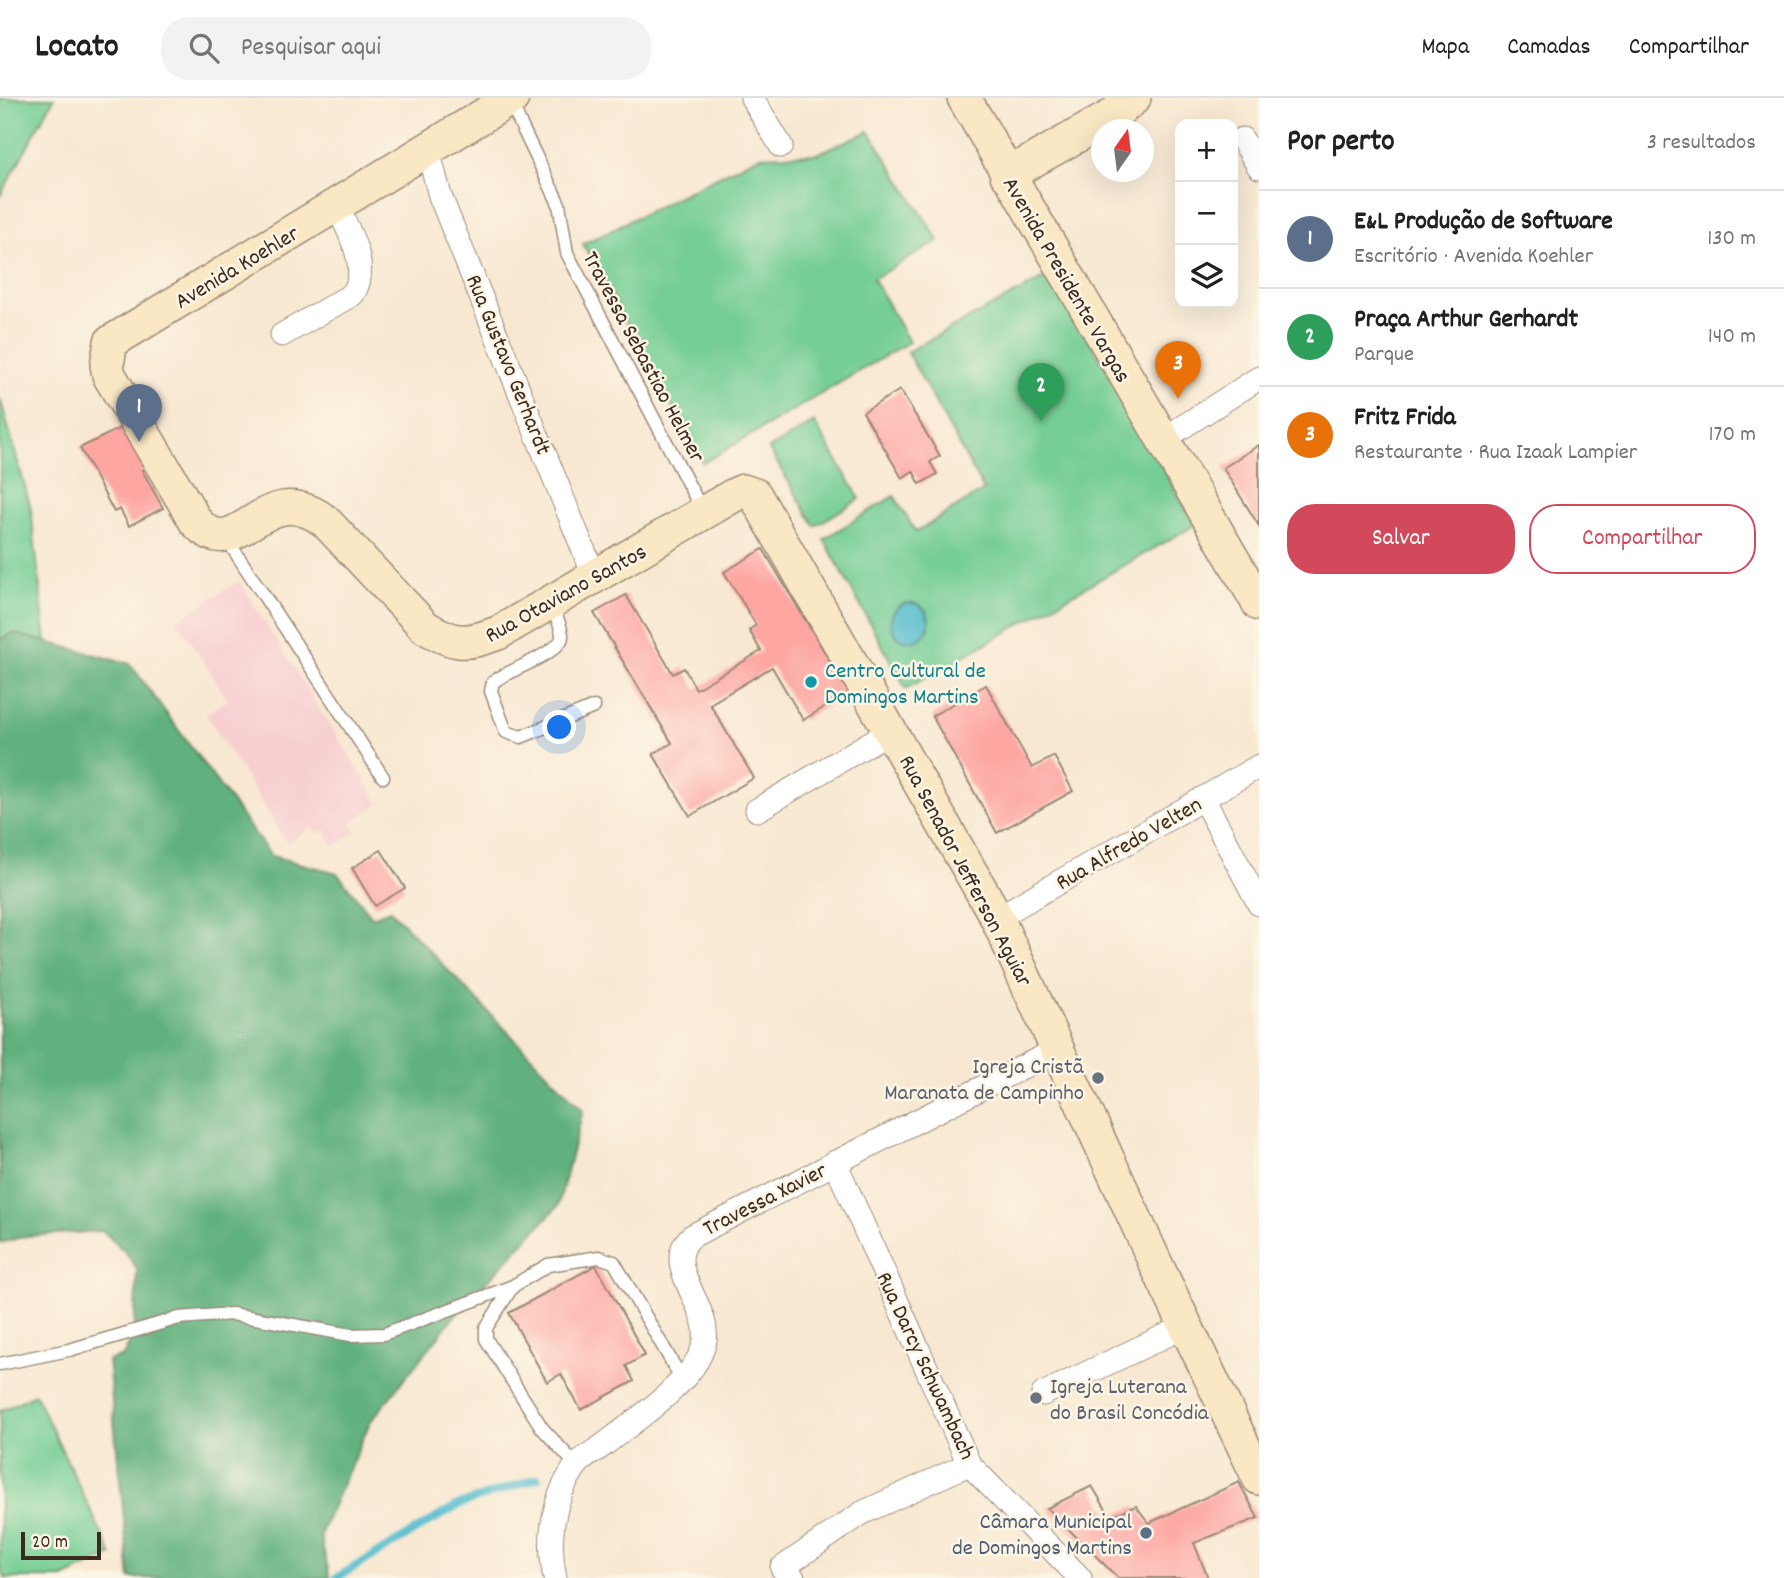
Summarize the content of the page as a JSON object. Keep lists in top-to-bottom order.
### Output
{
  "streets": {
    "street": [
      "Avenida Koehler",
      "Avenida Presidente Vargas",
      "Rua Gustavo Gerhardt",
      "Rua Otaviano Santos",
      "Rua Alfredo Velten",
      "Rua Senador Jefferson Aguiar",
      "Travessa Xavier",
      "Rua Darcy Schwambach"
    ],
    "lane": ["Travessa Sebastiao Helmer"]
  },
  "crossings": [
    ["Avenida Koehler", "Travessa Sebastiao Helmer"],
    ["Avenida Koehler", "Rua Gustavo Gerhardt"],
    ["Avenida Koehler", "Rua Otaviano Santos"],
    ["Travessa Sebastiao Helmer", "Rua Otaviano Santos"],
    ["Rua Gustavo Gerhardt", "Rua Otaviano Santos"],
    ["Rua Otaviano Santos", "Rua Senador Jefferson Aguiar"],
    ["Rua Alfredo Velten", "Rua Senador Jefferson Aguiar"],
    ["Rua Senador Jefferson Aguiar", "Travessa Xavier"],
    ["Travessa Xavier", "Rua Darcy Schwambach"]
  ],
  "places": [
    "Centro Cultural de Domingos Martins",
    "Igreja Cristã Maranata de Campinho",
    "Igreja Luterana do Brasil Concódia",
    "Câmara Municipal de Domingos Martins"
  ],
  "scale_bar": "20 m",
  "north": "top",
  "page": {
    "header": "Locato",
    "search": "Pesquisar aqui",
    "nav": ["Mapa", "Camadas", "Compartilhar"],
    "heading": ["Por perto", "3 resultados"],
    "map_buttons": ["+", "−"],
    "list": [
      {
        "mark": "1",
        "name": "E&L Produção de Software",
        "note": "Escritório · Avenida Koehler",
        "value": "130 m"
      },
      {
        "mark": "2",
        "name": "Praça Arthur Gerhardt",
        "note": "Parque",
        "value": "140 m"
      },
      {
        "mark": "3",
        "name": "Fritz Frida",
        "note": "Restaurante · Rua Izaak Lampier",
        "value": "170 m"
      }
    ],
    "pins": ["3", "2", "1"],
    "buttons": ["Salvar", "Compartilhar"],
    "scale": "20 m"
  }
}
